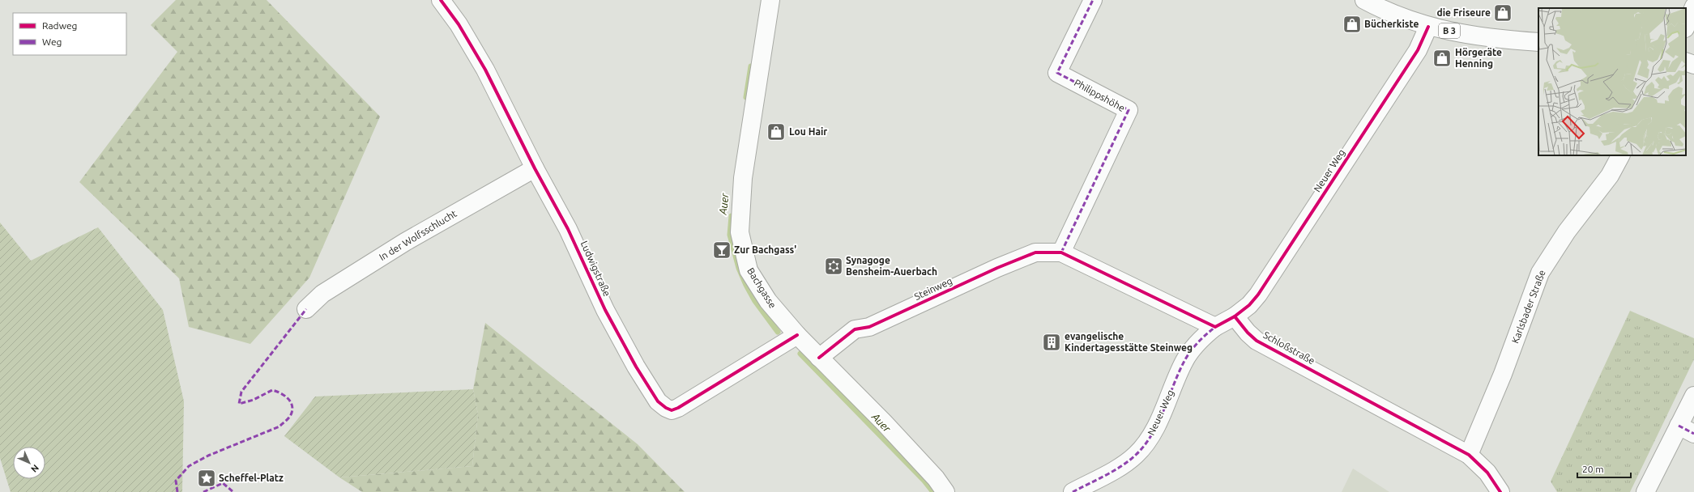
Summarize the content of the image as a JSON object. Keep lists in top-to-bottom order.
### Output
{
  "streets": {
    "street": [
      "B 3",
      "Philippshöhe",
      "Neuer Weg",
      "In der Wolfsschlucht",
      "Ludwigstraße",
      "Bachgasse",
      "Steinweg",
      "Karlsbader Straße",
      "Schloßstraße"
    ]
  },
  "crossings": [
    ["B 3", "Neuer Weg"],
    ["Philippshöhe", "Steinweg"],
    ["Neuer Weg", "Schloßstraße"],
    ["In der Wolfsschlucht", "Ludwigstraße"],
    ["Ludwigstraße", "Bachgasse"],
    ["Bachgasse", "Steinweg"],
    ["Karlsbader Straße", "Schloßstraße"]
  ],
  "water": ["Auer"],
  "places": {
    "shop": [
      "die Friseure",
      "Bücherkiste",
      "Hörgeräte Henning",
      "Lou Hair"
    ],
    "bar": ["Zur Bachgass'"],
    "synagogue": ["Synagoge Bensheim-Auerbach"],
    "building": ["evangelische Kindertagesstätte Steinweg"],
    "place": ["Scheffel-Platz"]
  },
  "legend": ["Radweg", "Weg"],
  "scale_bar": "20 m",
  "north": "bottom right"
}
